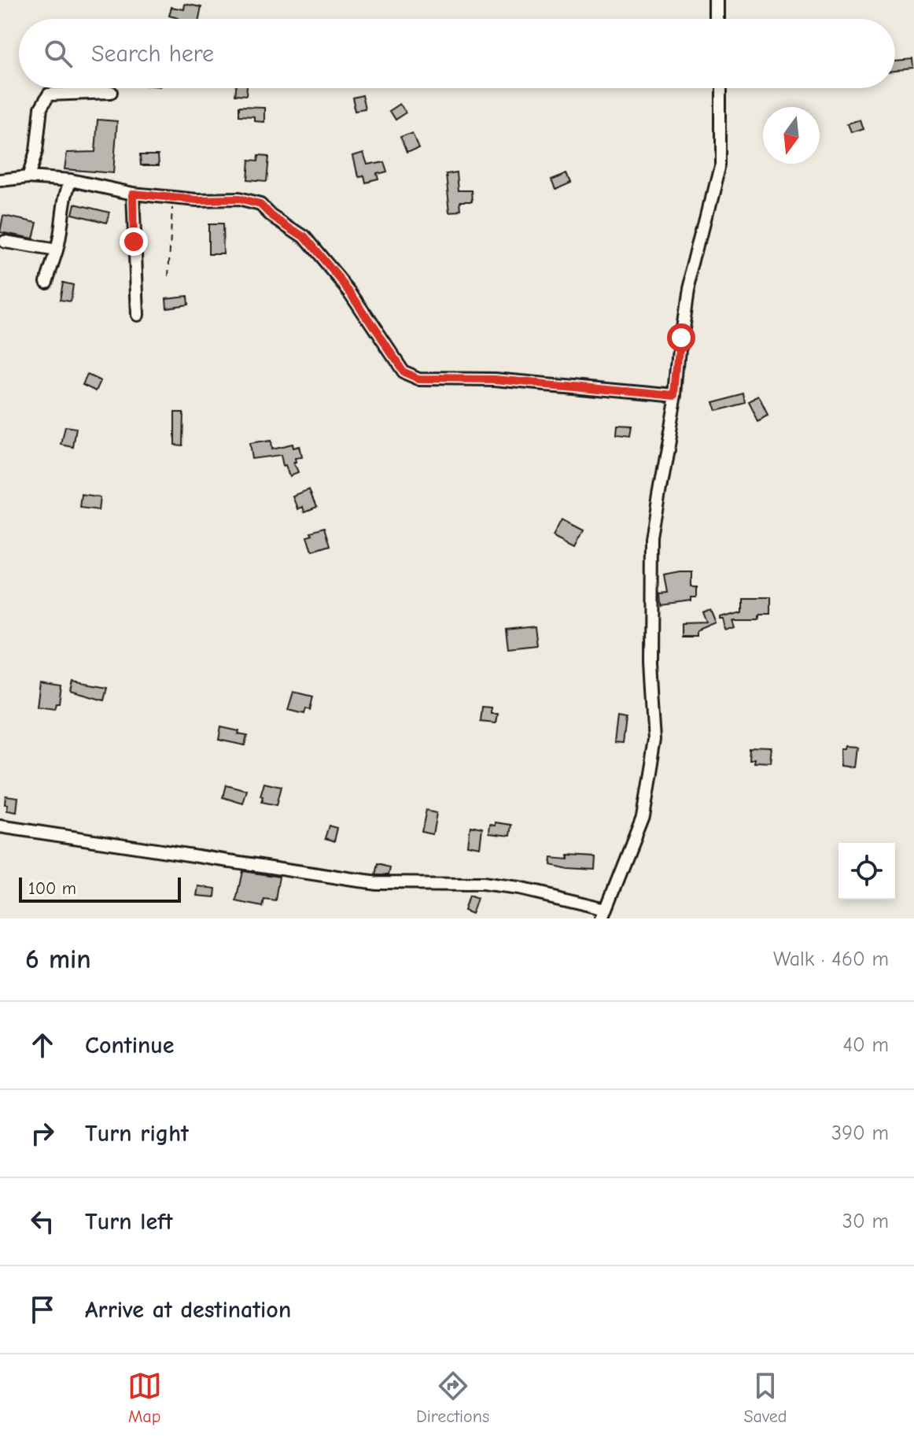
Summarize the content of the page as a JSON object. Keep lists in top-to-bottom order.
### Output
{
  "scale_bar": "100 m",
  "north": "bottom",
  "page": {
    "search": "Search here",
    "scale": "100 m",
    "heading": ["6 min", "Walk · 460 m"],
    "list": [
      ["Continue", "40 m"],
      ["Turn right", "390 m"],
      ["Turn left", "30 m"],
      "Arrive at destination"
    ],
    "nav": ["Map", "Directions", "Saved"]
  }
}
